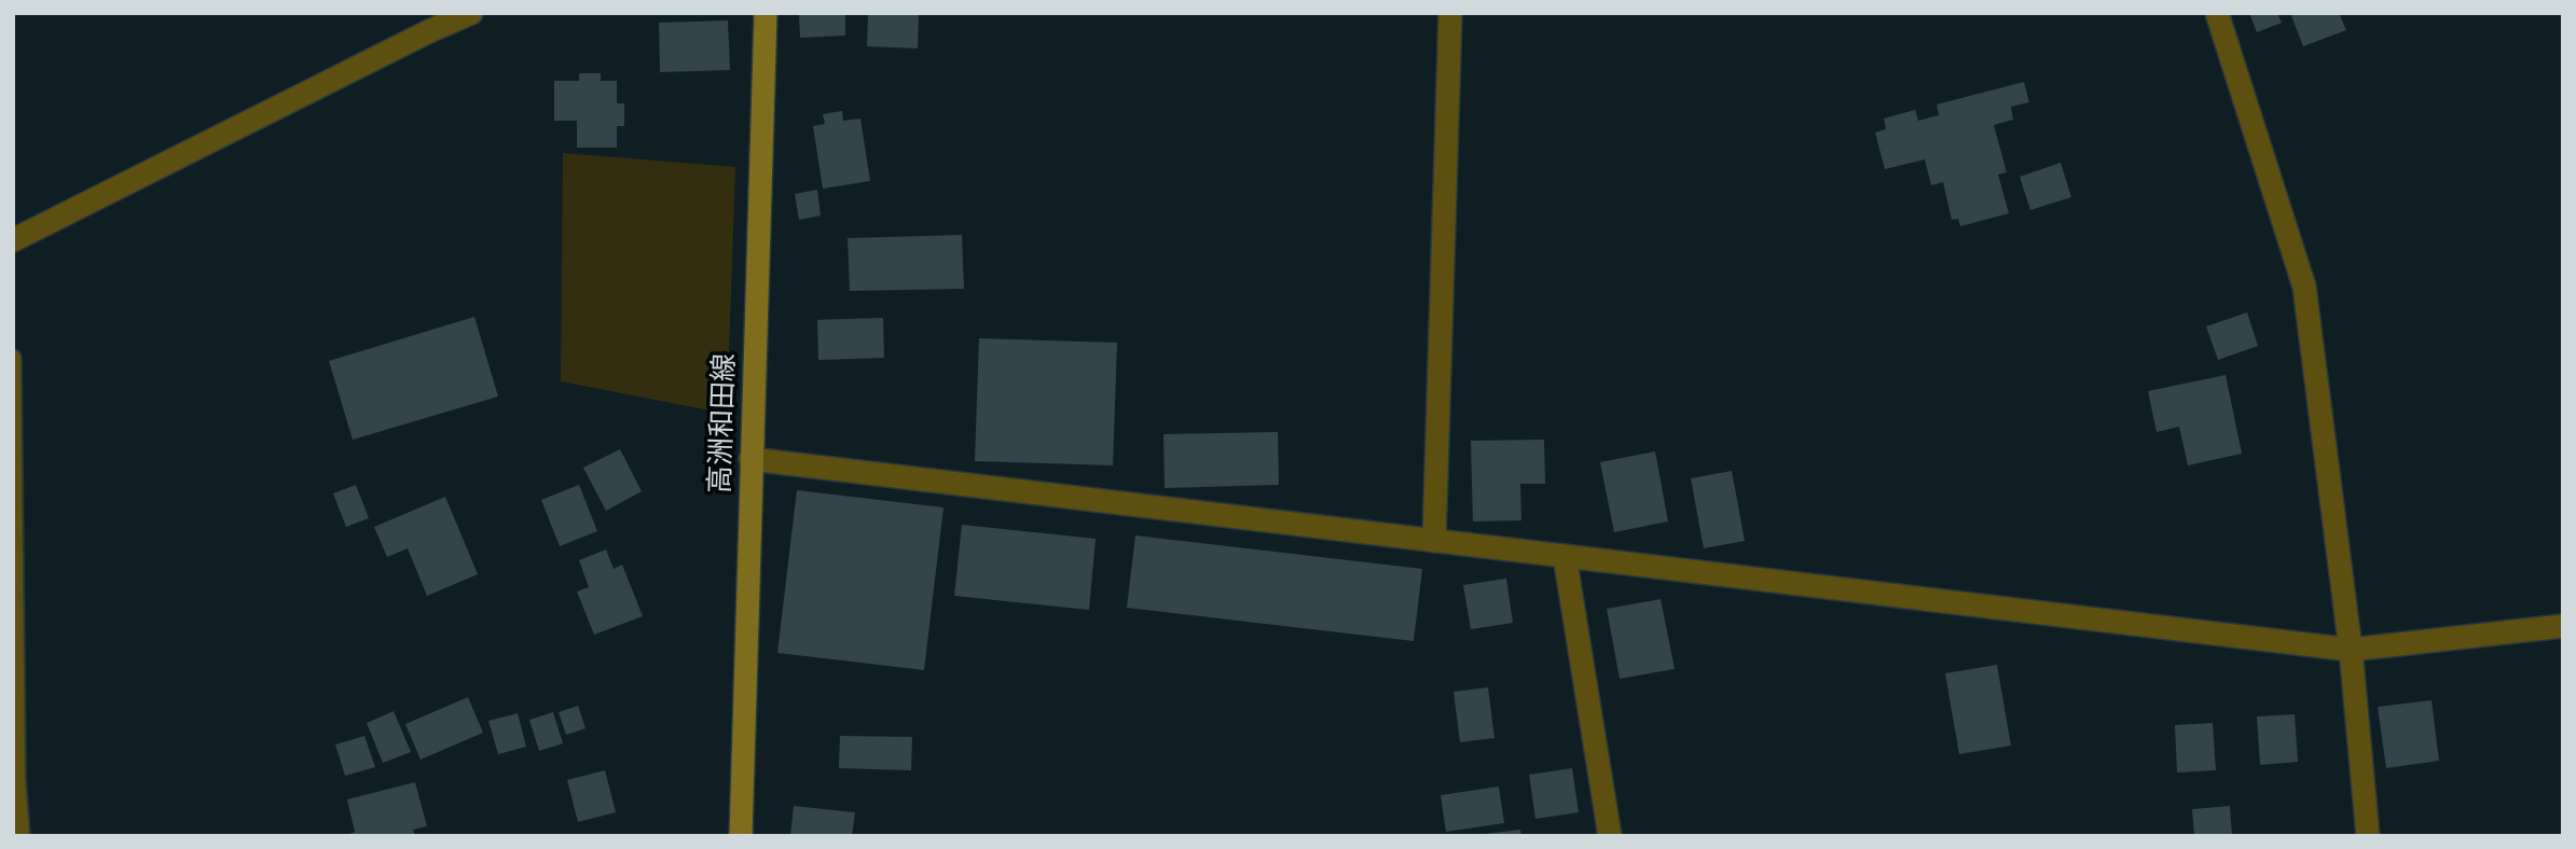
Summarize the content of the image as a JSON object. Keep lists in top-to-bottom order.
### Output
{
  "streets": {
    "main road": ["高洲和田線"]
  }
}
